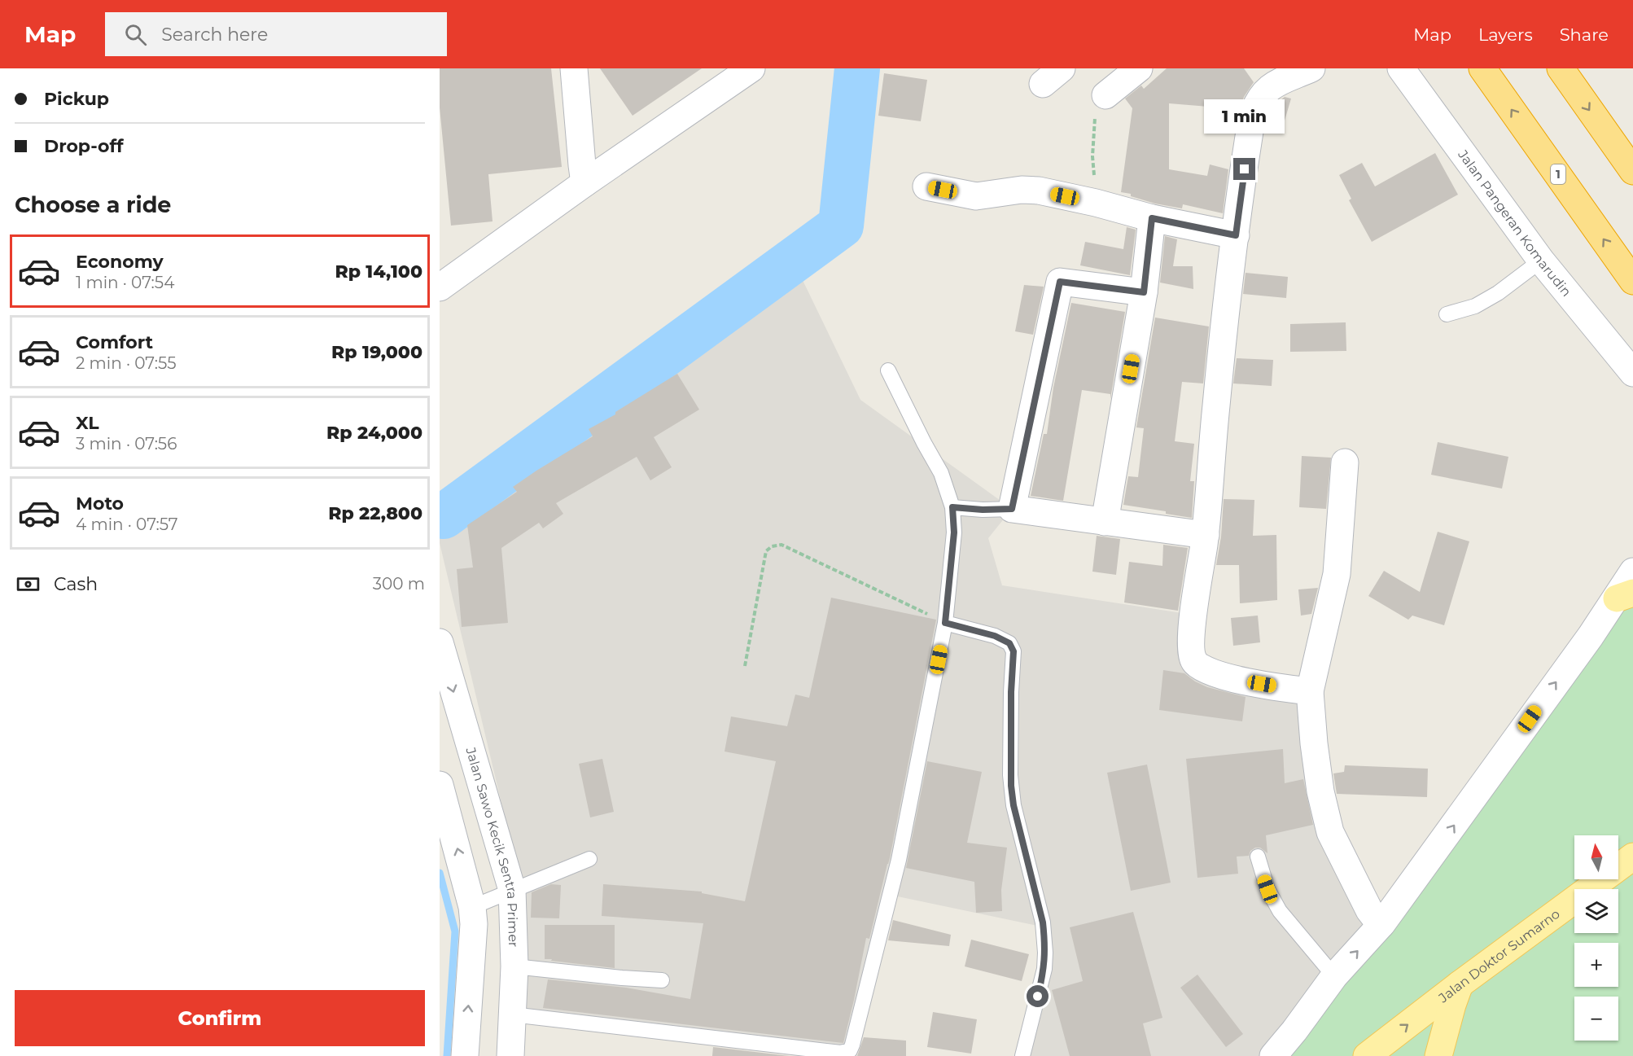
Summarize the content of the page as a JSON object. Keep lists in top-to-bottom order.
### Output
{
  "streets": {
    "highway": ["1"],
    "main road": ["Jalan Doktor Sumarno"],
    "street": ["Jalan Pangeran Komarudin", "Jalan Sawo Kecik Sentra Primer"]
  },
  "one_way": ["Jalan Doktor Sumarno"],
  "north": "top",
  "page": {
    "header": "Map",
    "search": "Search here",
    "nav": ["Map", "Layers", "Share"],
    "banner": ["Pickup", "Drop-off"],
    "bubble": "1 min",
    "heading": "Choose a ride",
    "list": [
      {
        "name": "Economy",
        "note": "1 min · 07:54",
        "value": "Rp 14,100"
      },
      {
        "name": "Comfort",
        "note": "2 min · 07:55",
        "value": "Rp 19,000"
      },
      {
        "name": "XL",
        "note": "3 min · 07:56",
        "value": "Rp 24,000"
      },
      {
        "name": "Moto",
        "note": "4 min · 07:57",
        "value": "Rp 22,800"
      }
    ],
    "pay": ["Cash", "300 m"],
    "map_buttons": ["+", "−"],
    "buttons": "Confirm"
  }
}
